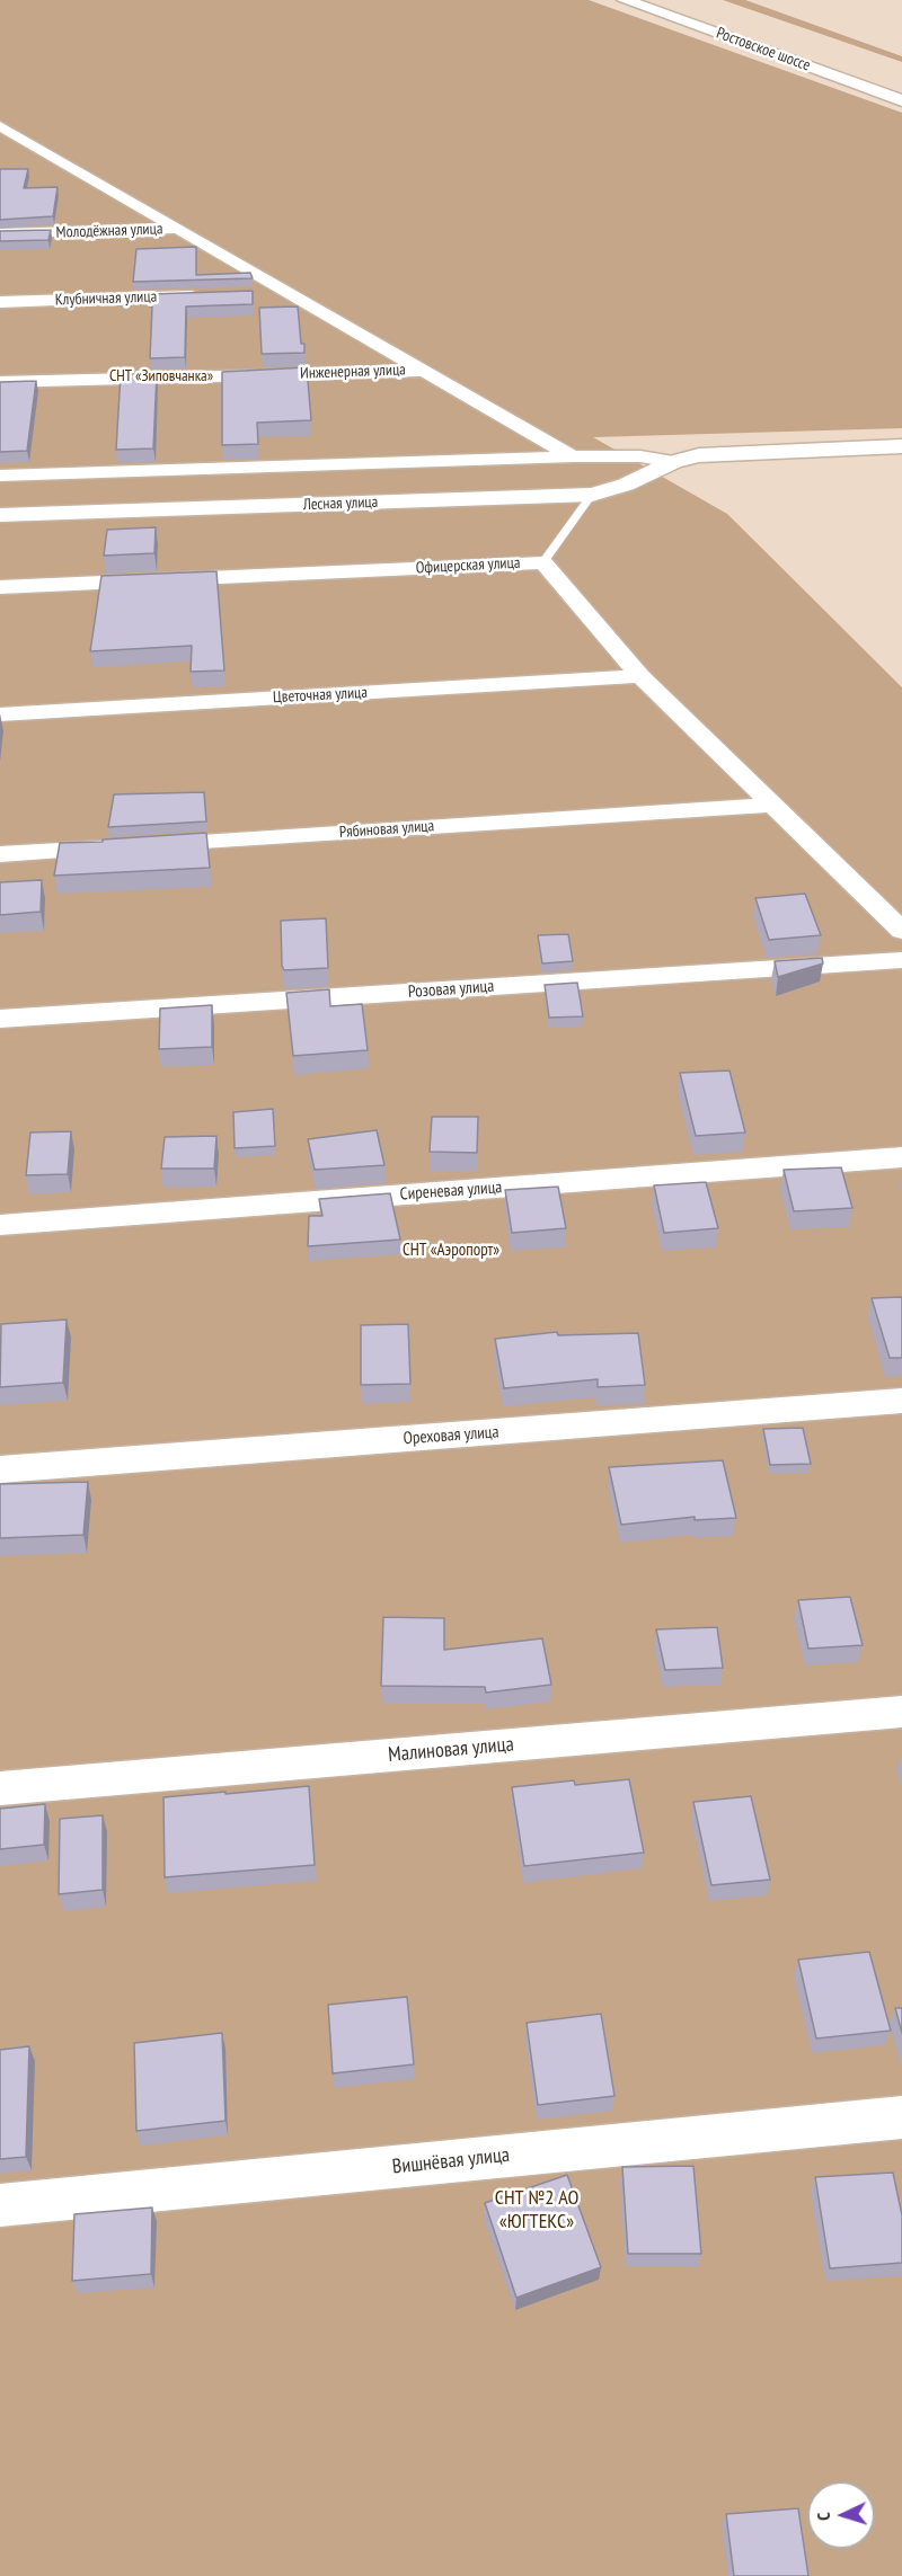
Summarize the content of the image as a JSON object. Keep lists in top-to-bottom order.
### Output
{
  "streets": {
    "main road": ["Ростовское шоссе", "Лесная улица"],
    "street": [
      "Молодёжная улица",
      "Клубничная улица",
      "Инженерная улица",
      "Офицерская улица",
      "Цветочная улица",
      "Рябиновая улица",
      "Розовая улица",
      "Сиреневая улица",
      "Ореховая улица",
      "Малиновая улица",
      "Вишнёвая улица"
    ]
  },
  "crossings": [
    ["Офицерская улица", "Цветочная улица"],
    ["Офицерская улица", "Рябиновая улица"]
  ],
  "parks": ["СНТ «Зиповчанка»", "СНТ «Аэропорт»", "СНТ №2 АО «ЮГТЕКС»"],
  "north": "left"
}
